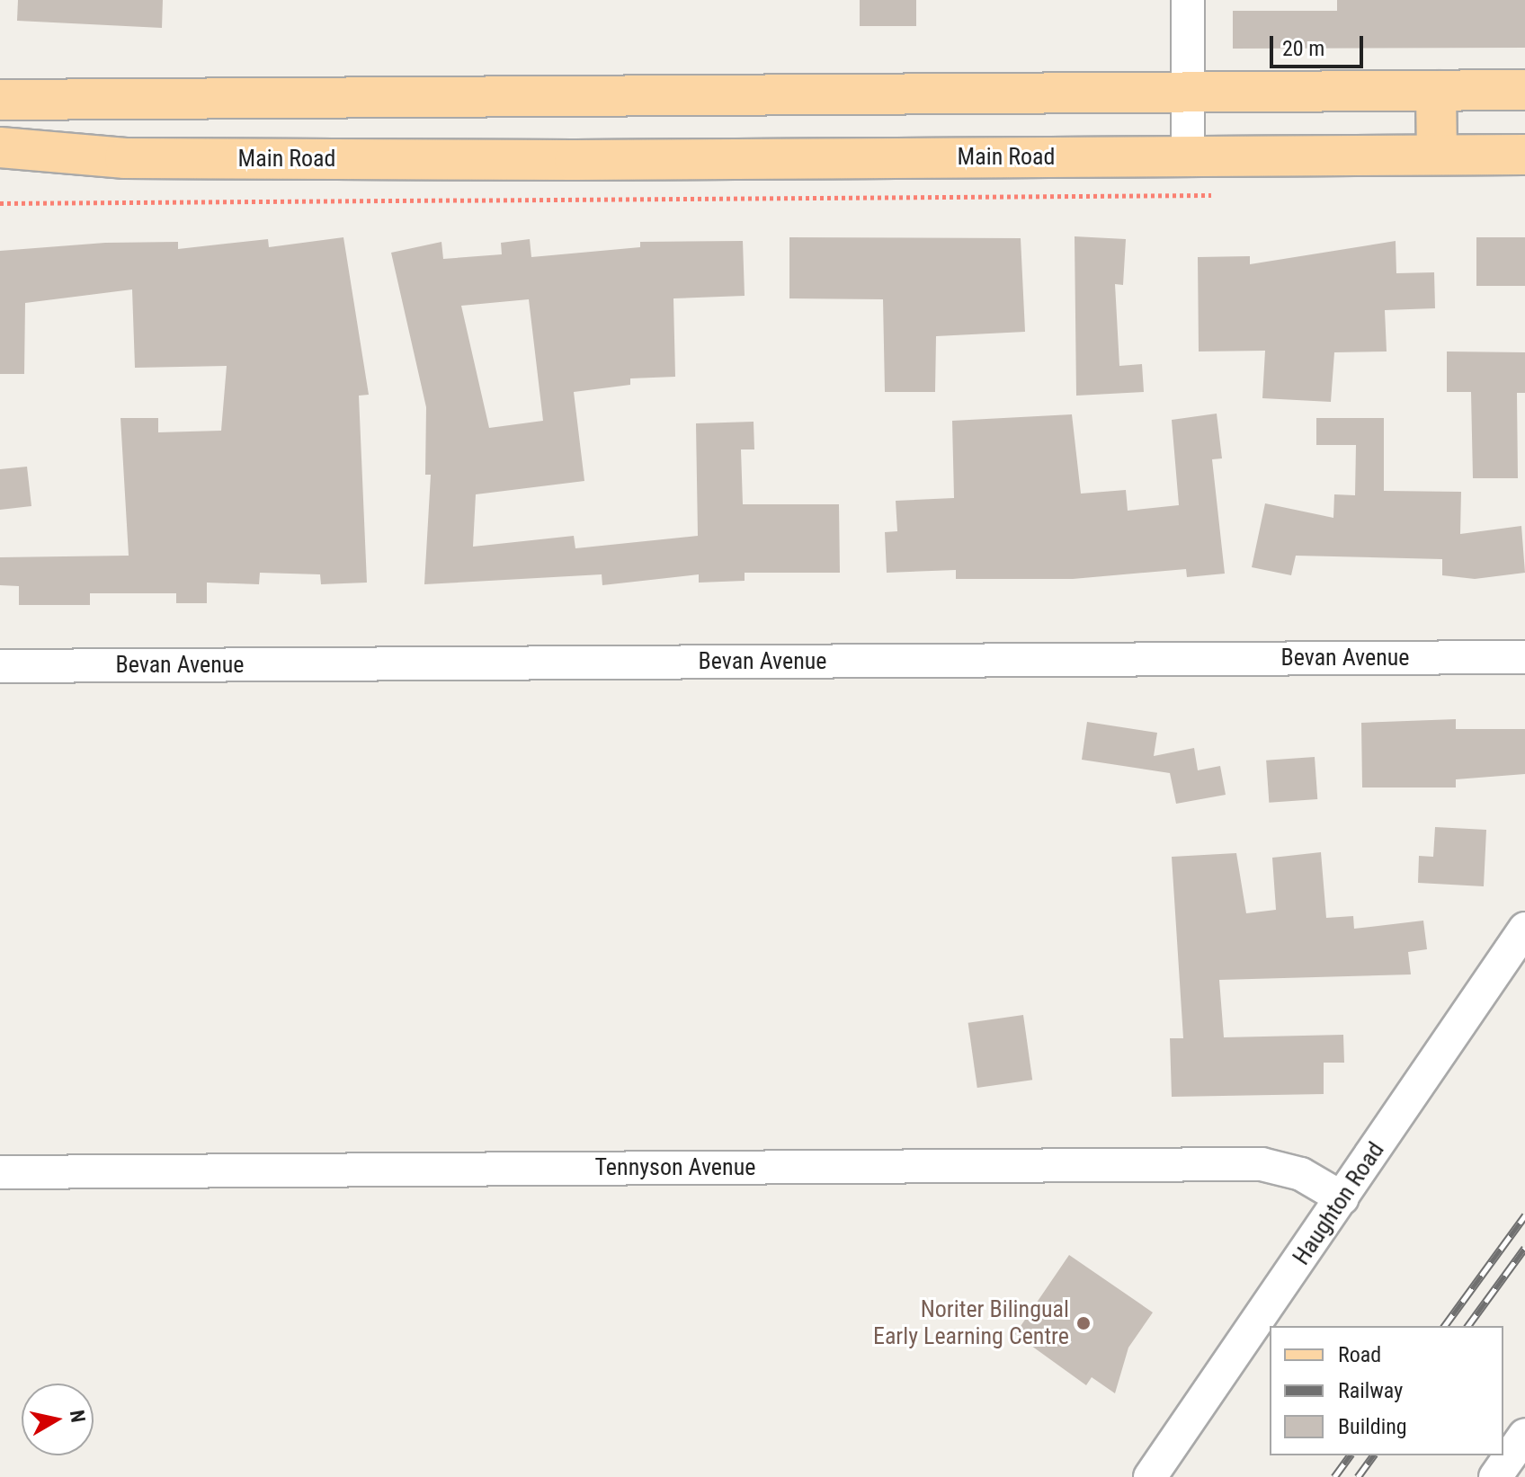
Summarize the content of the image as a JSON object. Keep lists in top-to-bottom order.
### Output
{
  "streets": {
    "main road": ["Main Road"],
    "street": ["Bevan Avenue", "Tennyson Avenue", "Haughton Road"]
  },
  "crossings": [
    ["Tennyson Avenue", "Haughton Road"]
  ],
  "places": ["Noriter Bilingual Early Learning Centre"],
  "legend": ["Road", "Railway", "Building"],
  "scale_bar": "20 m",
  "north": "right"
}
